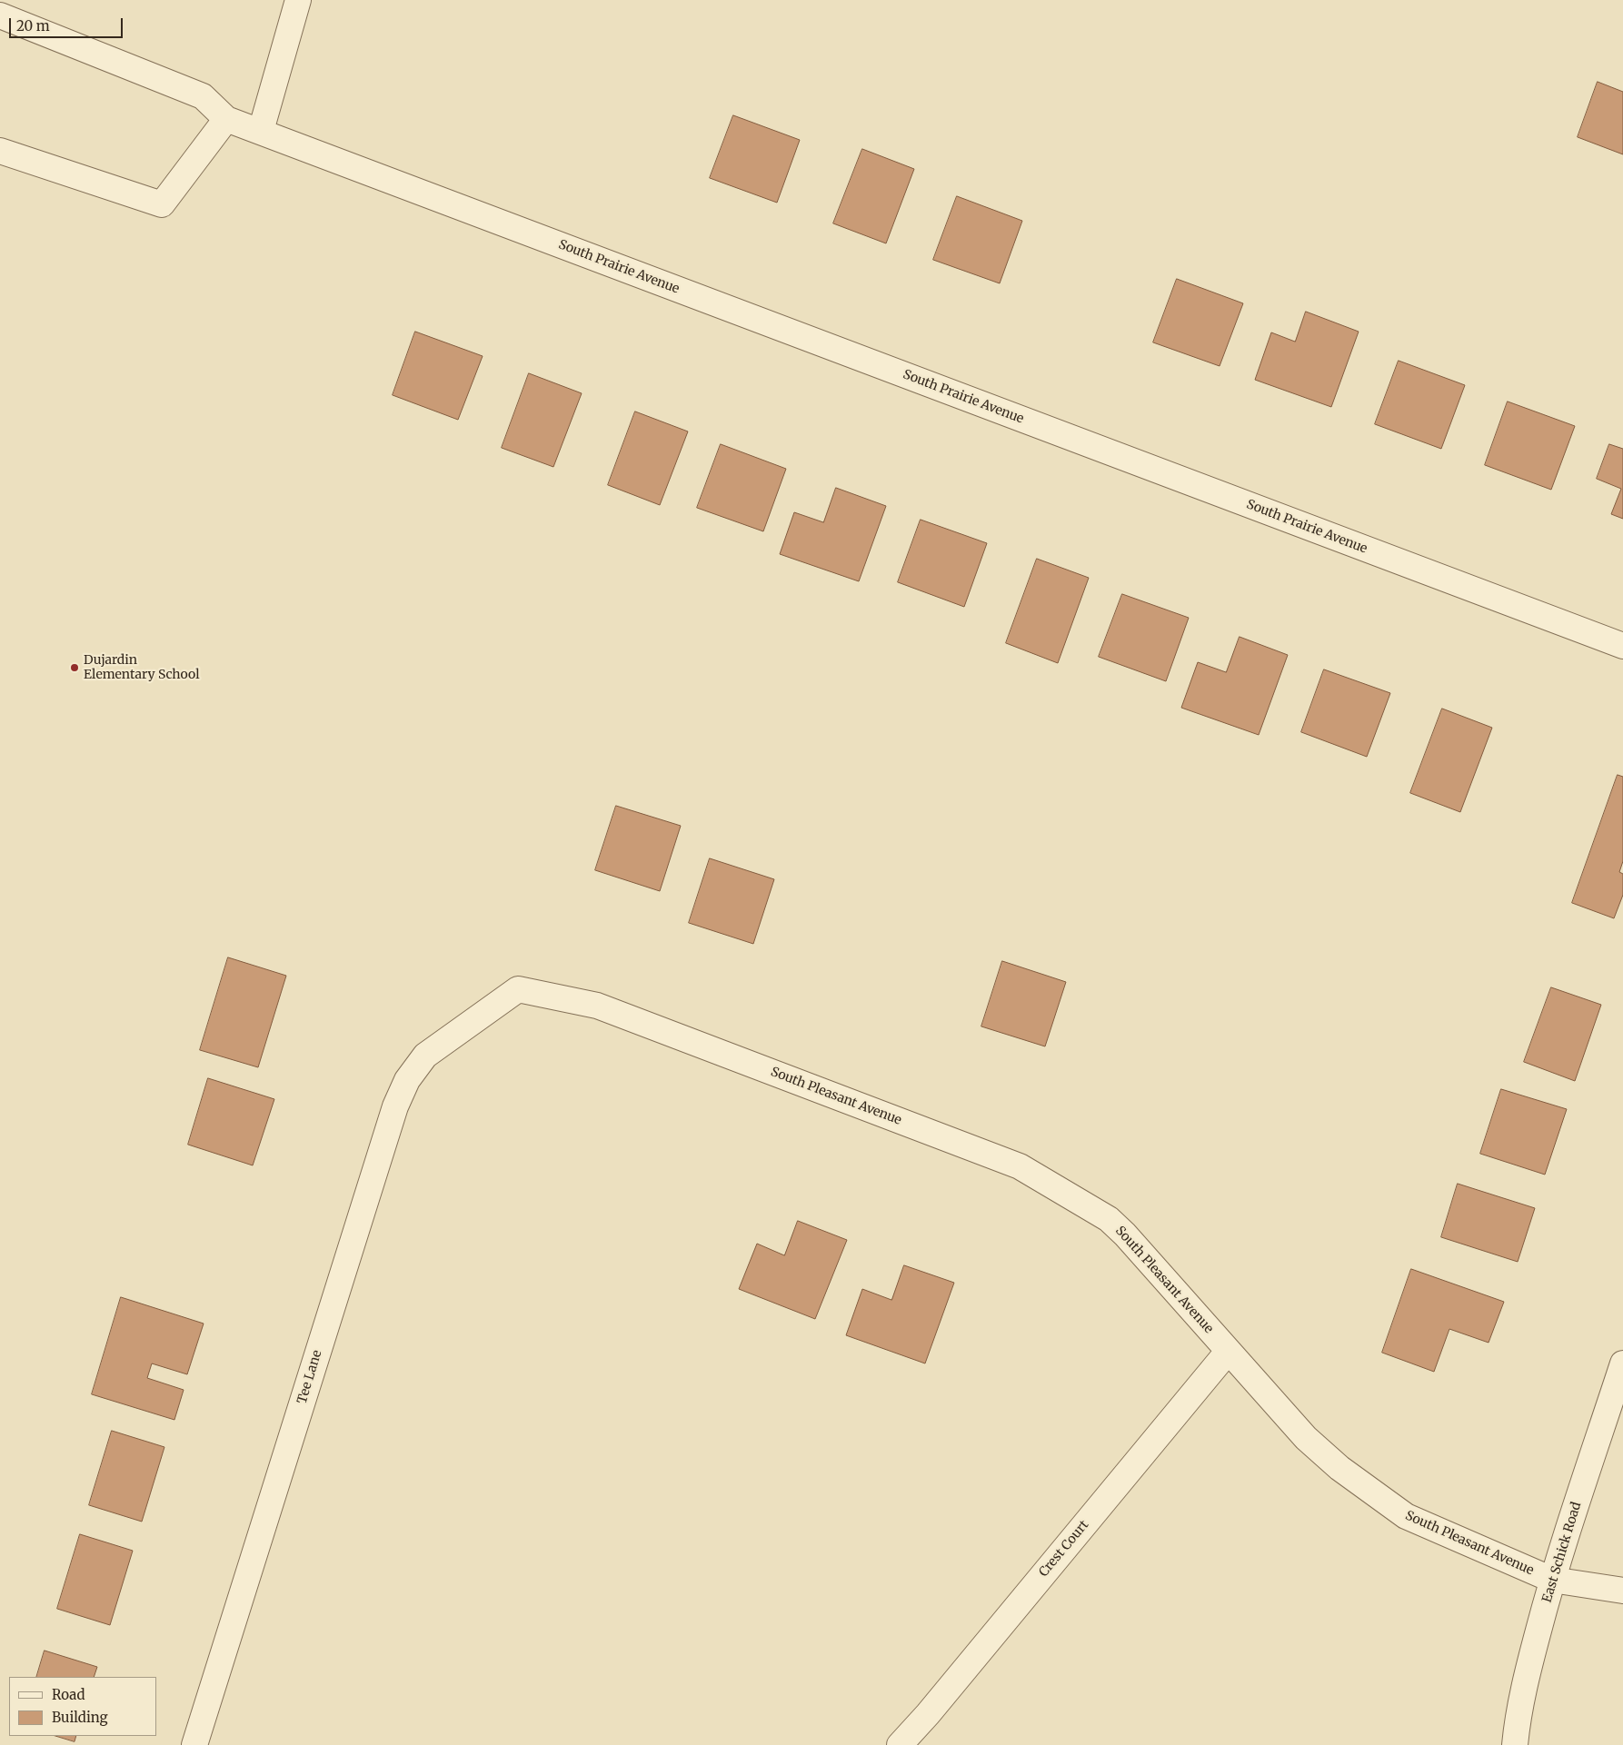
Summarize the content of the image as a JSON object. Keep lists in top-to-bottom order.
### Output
{
  "streets": {
    "street": [
      "South Prairie Avenue",
      "South Pleasant Avenue",
      "Tee Lane",
      "Crest Court",
      "East Schick Road"
    ]
  },
  "crossings": [
    ["South Pleasant Avenue", "Tee Lane"],
    ["South Pleasant Avenue", "Crest Court"],
    ["South Pleasant Avenue", "East Schick Road"]
  ],
  "places": ["Dujardin Elementary School"],
  "legend": ["Road", "Building"],
  "scale_bar": "20 m"
}
